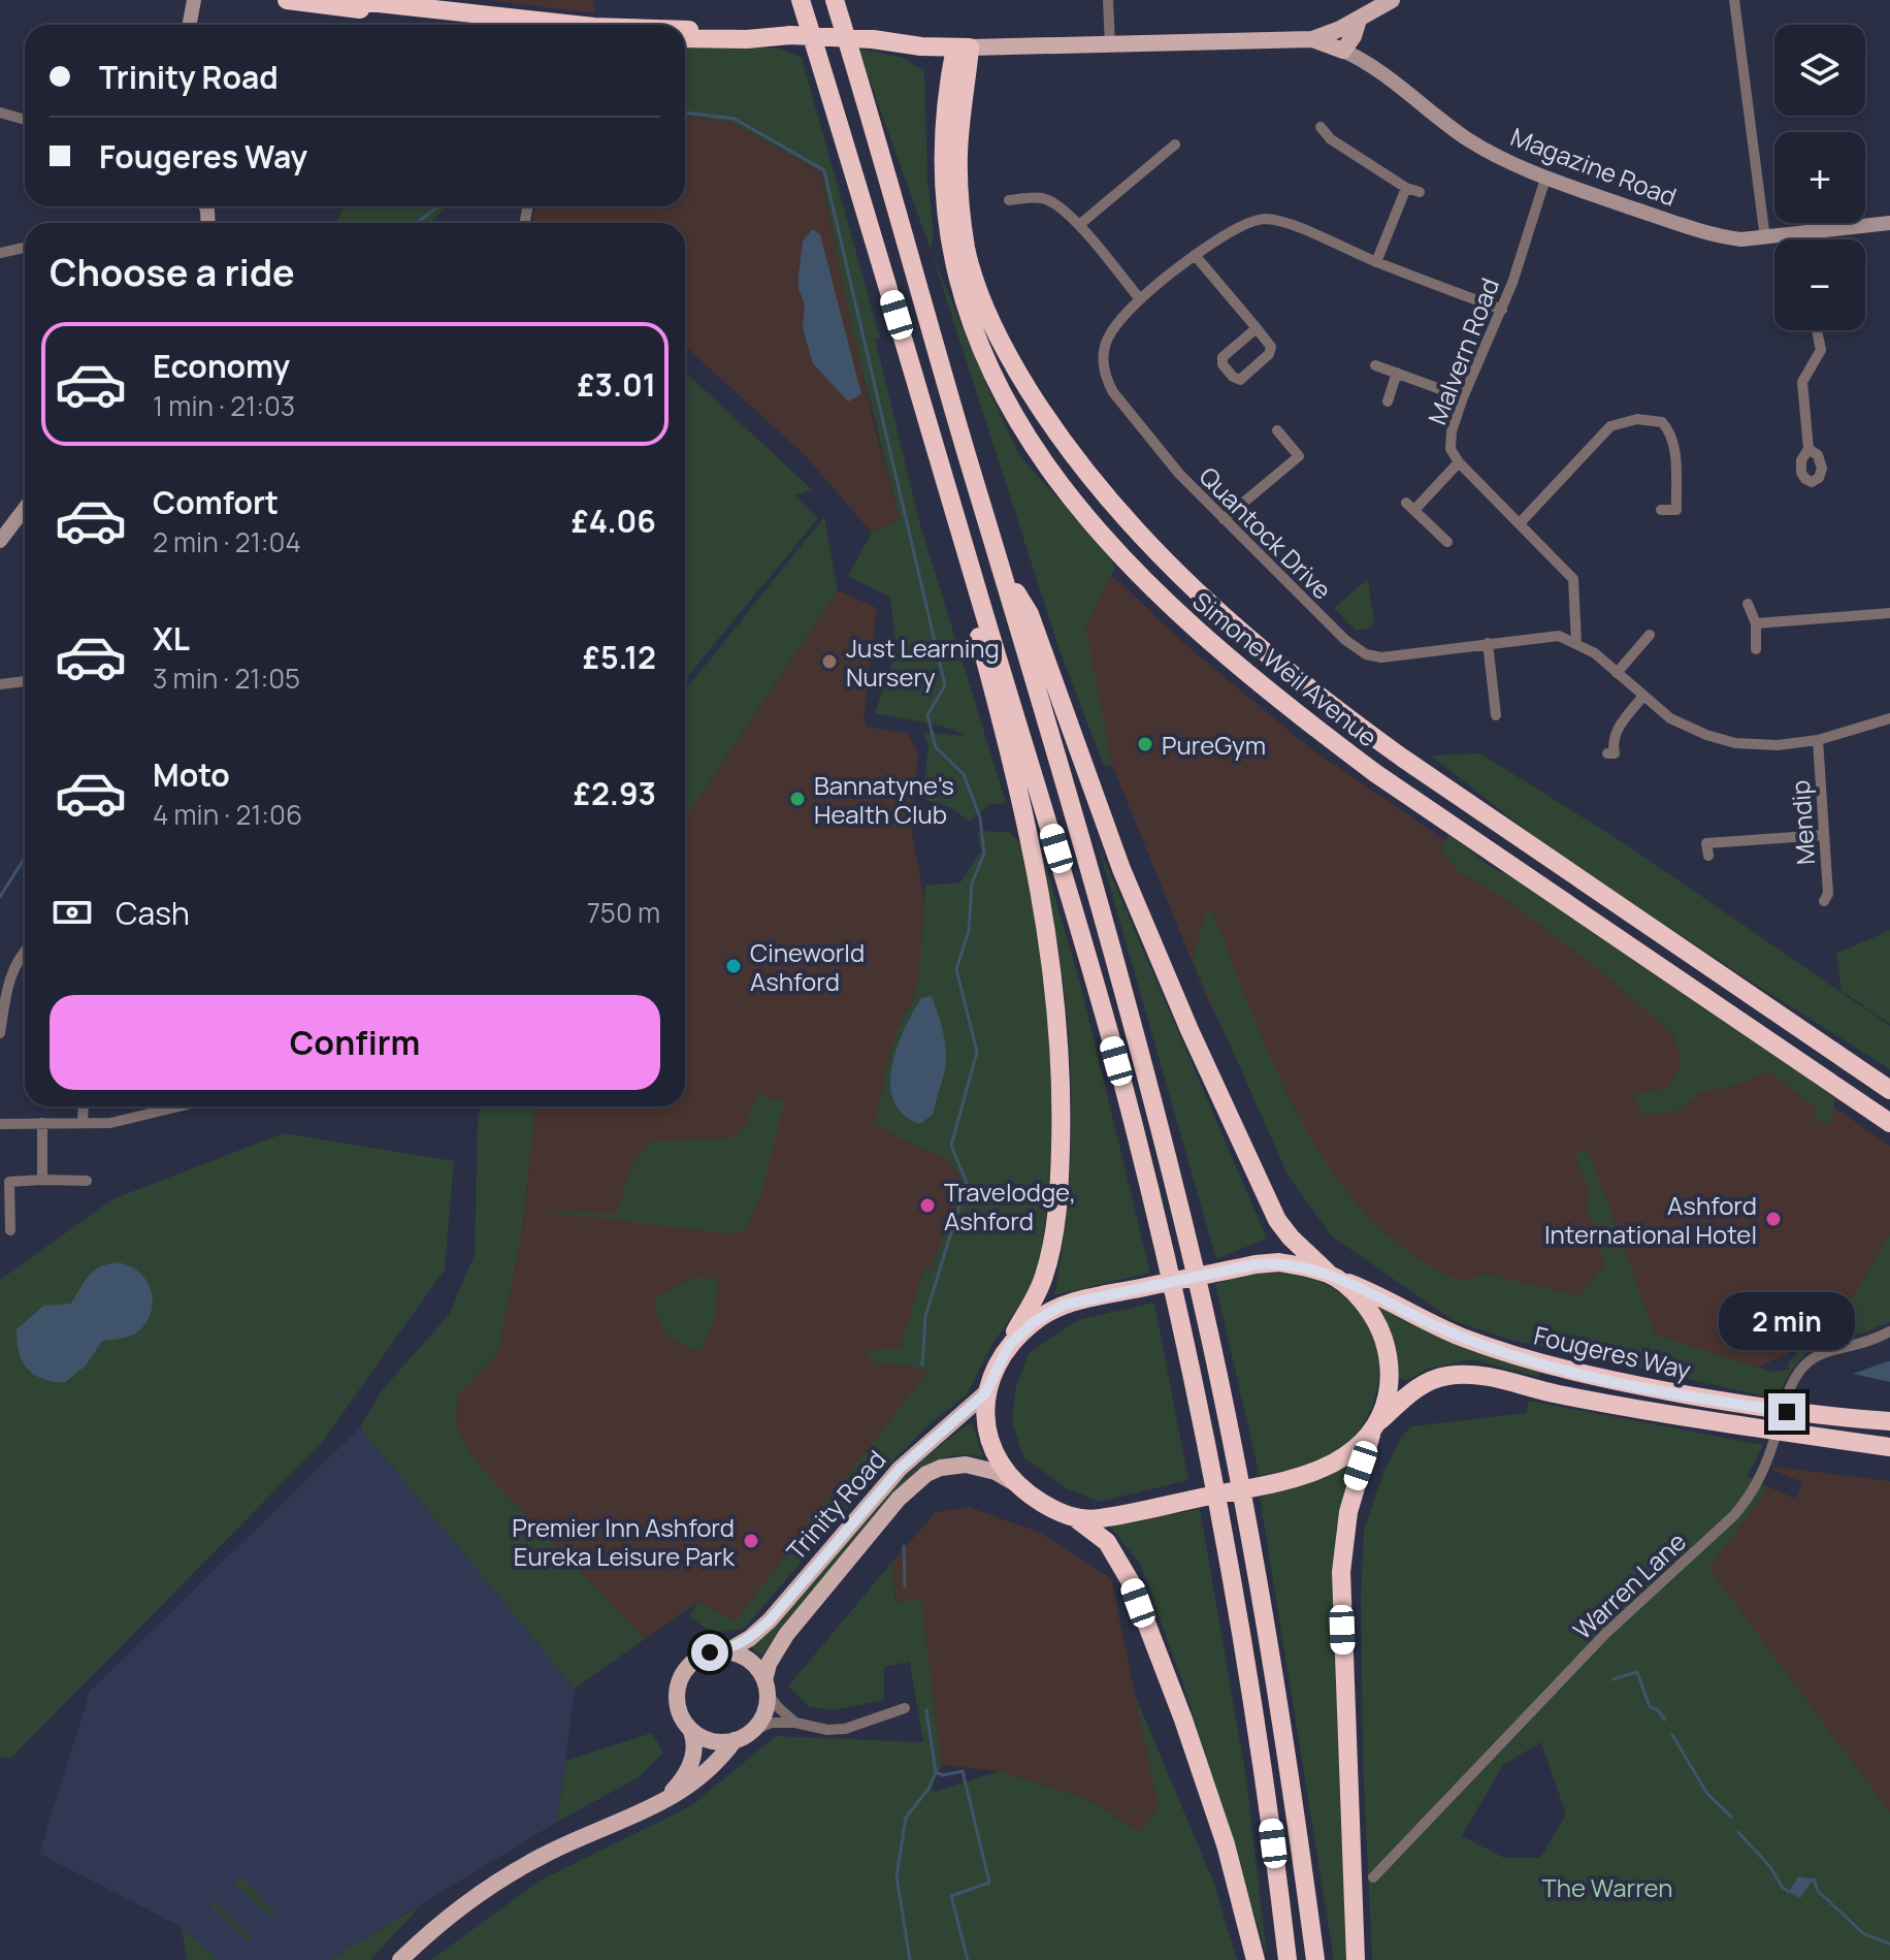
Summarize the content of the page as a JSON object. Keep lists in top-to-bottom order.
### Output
{
  "streets": {
    "highway": ["Simone Weil Avenue", "Fougeres Way"],
    "main road": ["Magazine Road", "Trinity Road"],
    "street": [
      "Malvern Road",
      "Quantock Drive",
      "Mendip",
      "Warren Lane"
    ]
  },
  "crossings": [
    ["Magazine Road", "Malvern Road"],
    ["Malvern Road", "Quantock Drive"],
    ["Quantock Drive", "Mendip"]
  ],
  "parks": ["The Warren"],
  "places": [
    "Just Learning Nursery",
    "PureGym",
    "Bannatyne's Health Club",
    "Cineworld Ashford",
    "Travelodge, Ashford",
    "Ashford International Hotel",
    "Premier Inn Ashford Eureka Leisure Park"
  ],
  "page": {
    "map_buttons": ["+", "−"],
    "banner": ["Trinity Road", "Fougeres Way"],
    "heading": "Choose a ride",
    "list": [
      {
        "name": "Economy",
        "note": "1 min · 21:03",
        "value": "£3.01"
      },
      {
        "name": "Comfort",
        "note": "2 min · 21:04",
        "value": "£4.06"
      },
      {
        "name": "XL",
        "note": "3 min · 21:05",
        "value": "£5.12"
      },
      {
        "name": "Moto",
        "note": "4 min · 21:06",
        "value": "£2.93"
      }
    ],
    "pay": ["Cash", "750 m"],
    "buttons": "Confirm",
    "bubble": "2 min"
  }
}
